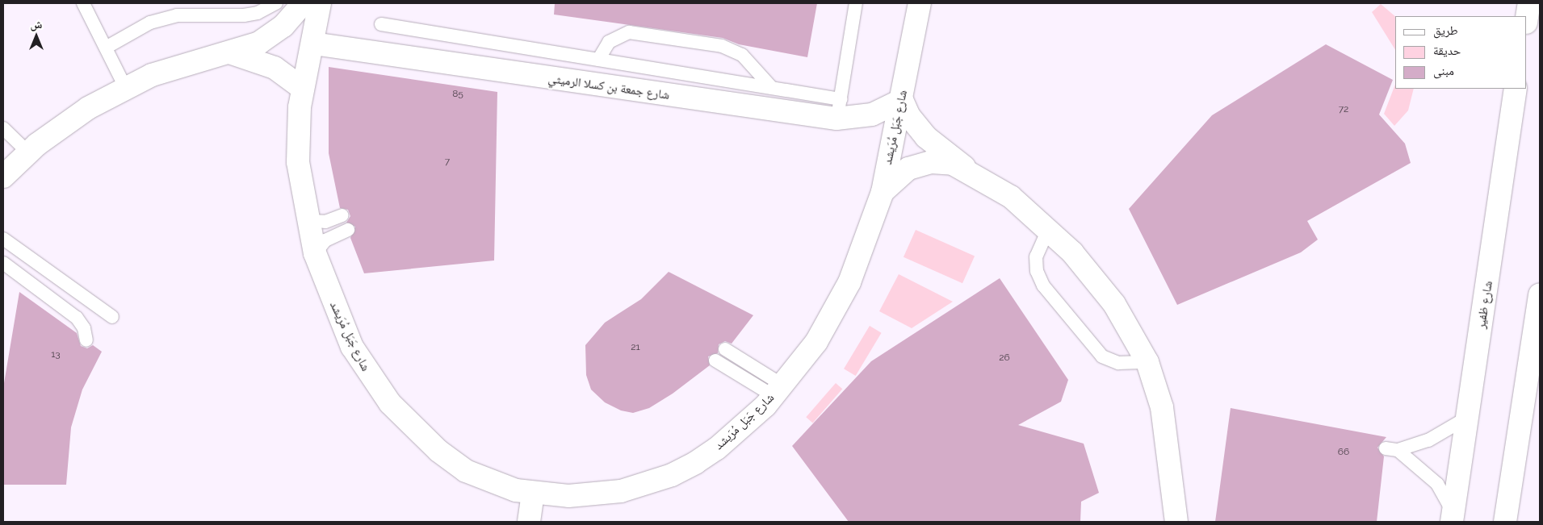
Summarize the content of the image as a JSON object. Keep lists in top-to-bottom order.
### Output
{
  "streets": {
    "street": ["شارع جمعة بن كسلا الرميثي", "شارع جَبَل مُرَيشد", "شارع ظفير"]
  },
  "crossings": [
    ["شارع جمعة بن كسلا الرميثي", "شارع جَبَل مُرَيشد"]
  ],
  "house_numbers": [
    "85",
    "72",
    "7",
    "21",
    "13",
    "26",
    "66"
  ],
  "legend": ["طريق", "حديقة", "مبنى"],
  "north": "top"
}
